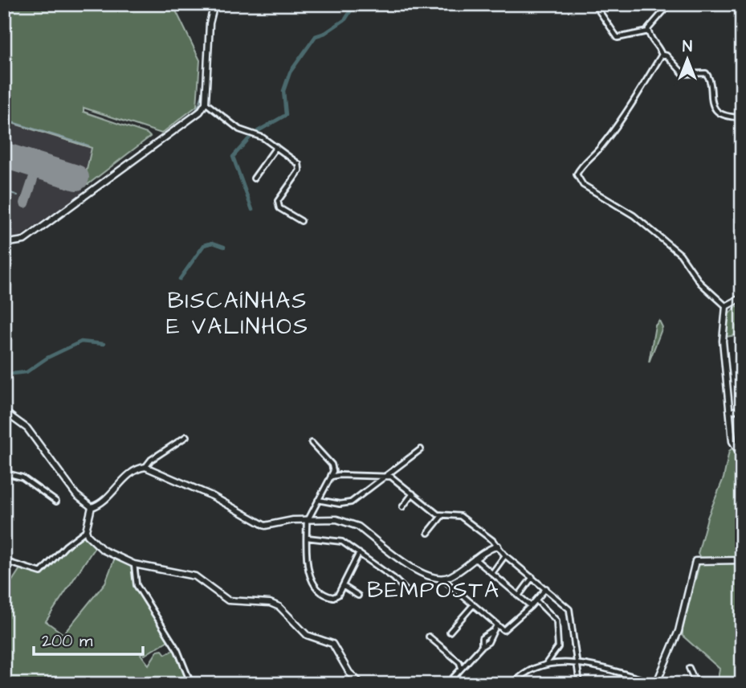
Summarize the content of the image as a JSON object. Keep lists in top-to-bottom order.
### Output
{
  "districts": ["BISCAÍNHAS E VALINHOS", "BEMPOSTA"],
  "scale_bar": "200 m",
  "north": "top"
}
